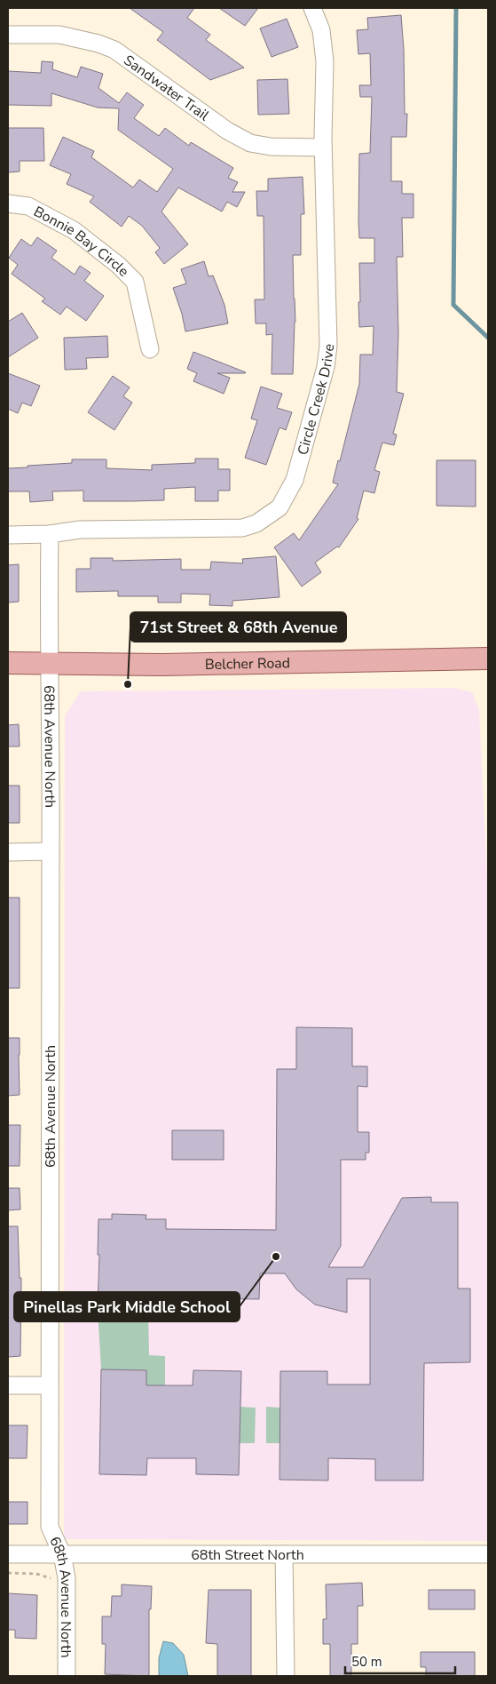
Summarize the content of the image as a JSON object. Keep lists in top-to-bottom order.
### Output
{
  "streets": {
    "main road": ["Belcher Road"],
    "street": [
      "Sandwater Trail",
      "Bonnie Bay Circle",
      "Circle Creek Drive",
      "68th Avenue North",
      "68th Street North"
    ]
  },
  "crossings": [
    ["Sandwater Trail", "Circle Creek Drive"],
    ["Circle Creek Drive", "68th Avenue North"],
    ["Belcher Road", "68th Avenue North"],
    ["68th Avenue North", "68th Street North"]
  ],
  "places": ["71st Street & 68th Avenue", "Pinellas Park Middle School"],
  "scale_bar": "50 m"
}
